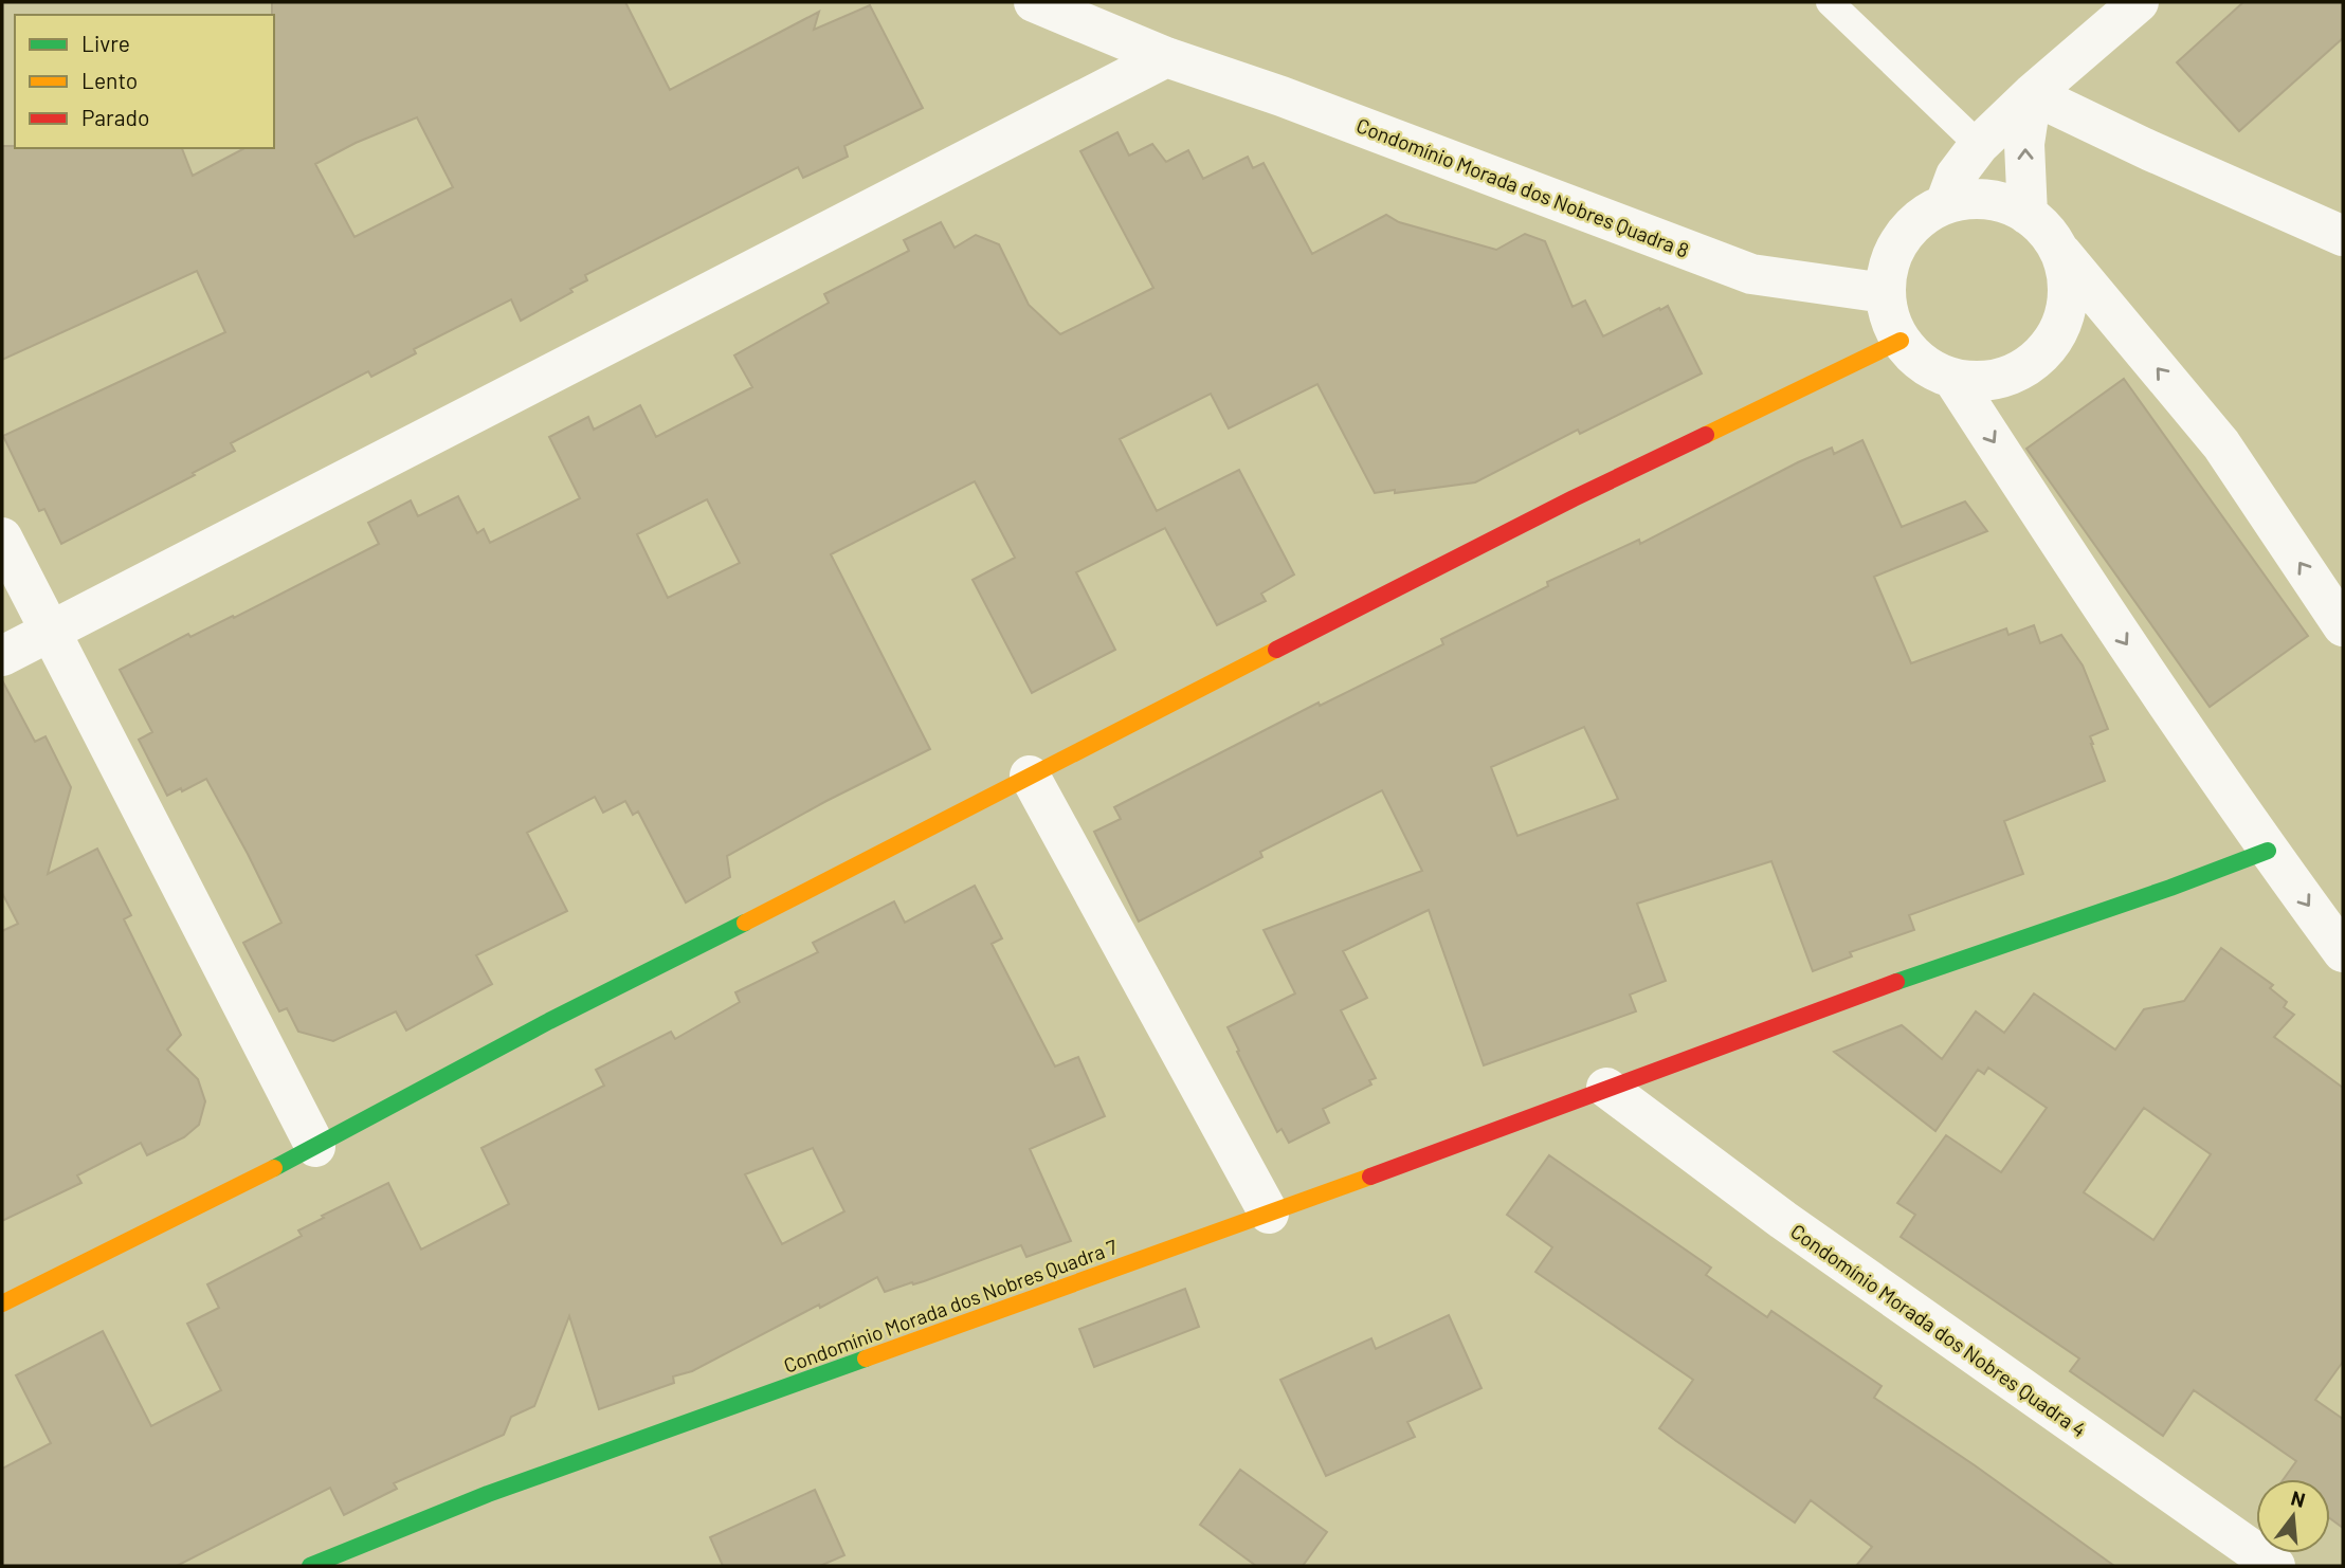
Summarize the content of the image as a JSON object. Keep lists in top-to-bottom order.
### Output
{
  "streets": {
    "street": ["Condomínio Morada dos Nobres Quadra 8", "Condomínio Morada dos Nobres Quadra 7", "Condomínio Morada dos Nobres Quadra 4"]
  },
  "crossings": [
    ["Condomínio Morada dos Nobres Quadra 7", "Condomínio Morada dos Nobres Quadra 4"]
  ],
  "legend": ["Livre", "Lento", "Parado"],
  "north": "top"
}
